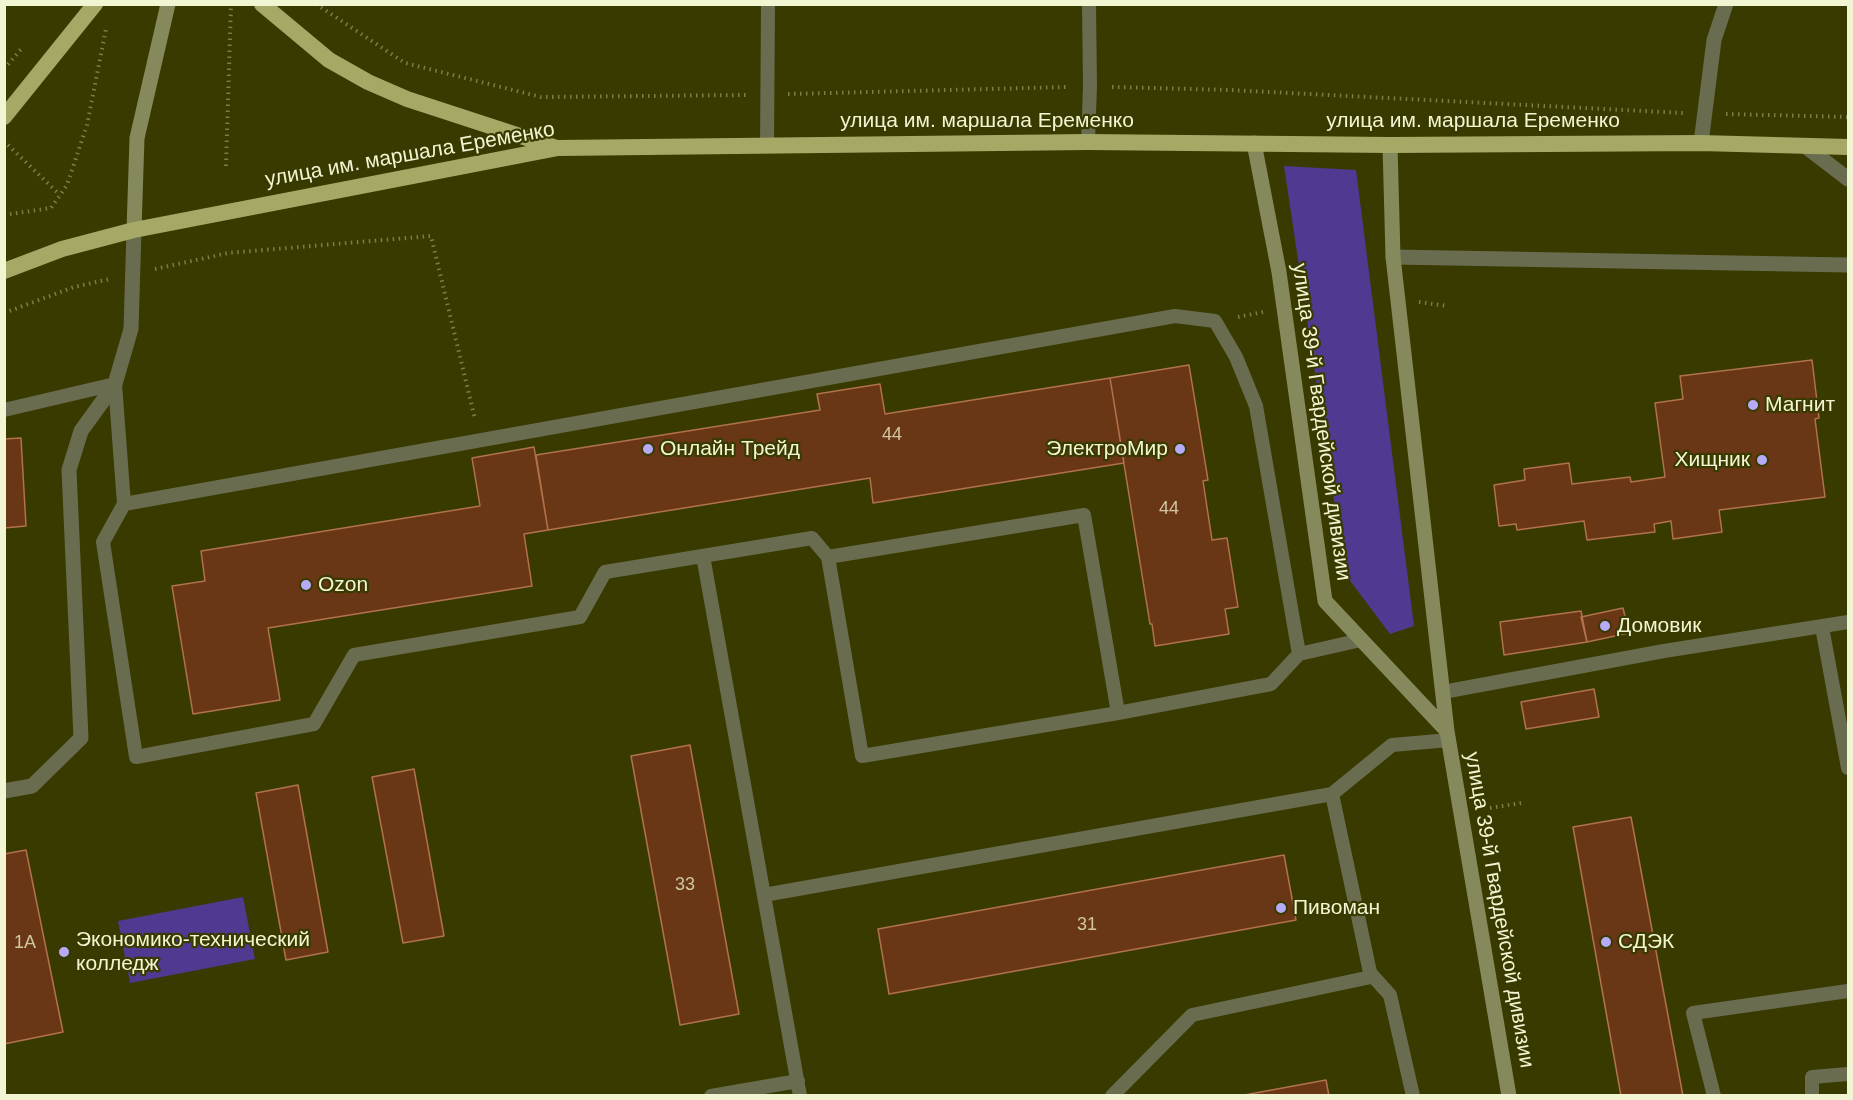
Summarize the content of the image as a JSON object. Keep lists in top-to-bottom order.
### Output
{
  "streets": {
    "highway": ["улица им. маршала Еременко"],
    "main road": ["улица 39-й Гвардейской дивизии"]
  },
  "crossings": [
    ["улица им. маршала Еременко", "улица 39-й Гвардейской дивизии"]
  ],
  "places": [
    "Магнит",
    "Онлайн Трейд",
    "ЭлектроМир",
    "Хищник",
    "Ozon",
    "Домовик",
    "Пивоман",
    "СДЭК",
    "Экономико-технический колледж"
  ],
  "house_numbers": [
    "44",
    "44",
    "33",
    "31",
    "1А"
  ]
}
